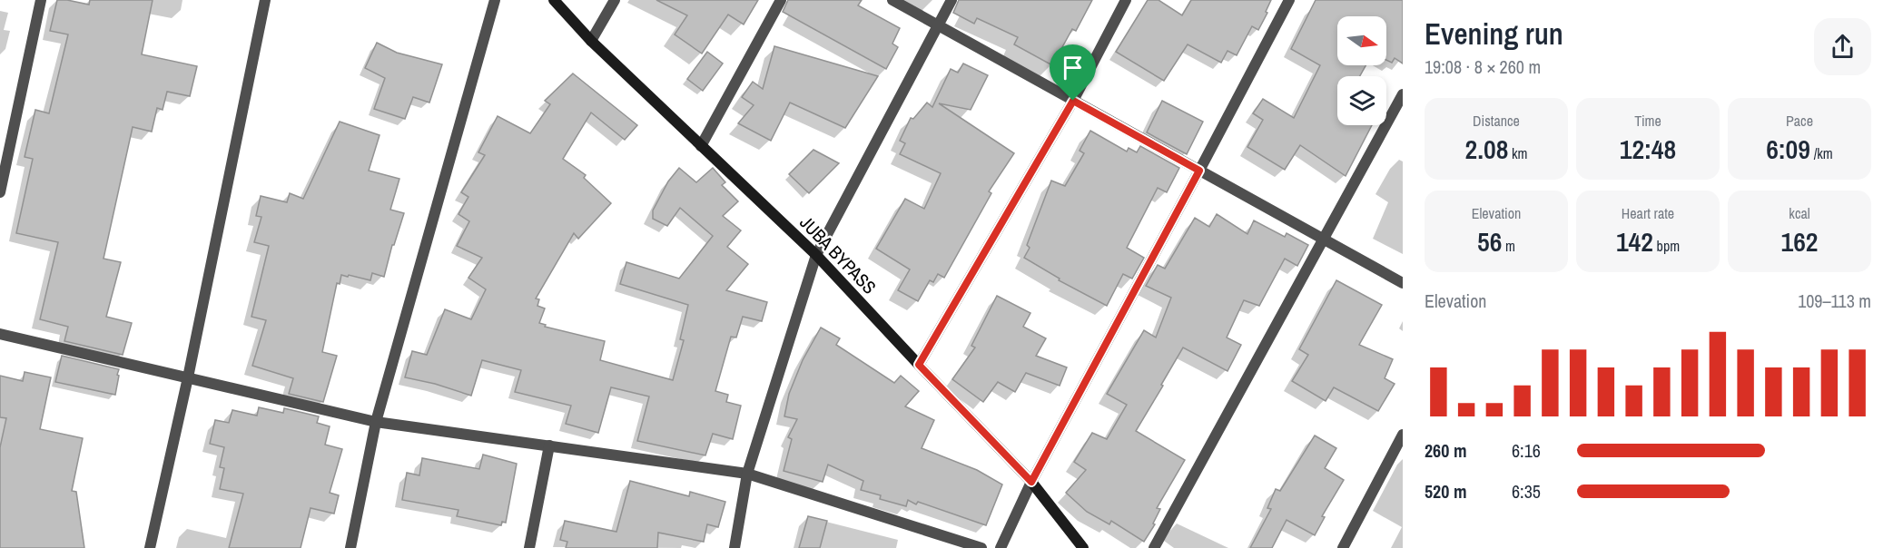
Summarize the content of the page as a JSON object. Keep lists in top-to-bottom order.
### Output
{
  "streets": {
    "main road": ["JUBA BYPASS"]
  },
  "north": "right",
  "page": {
    "heading": ["Evening run", "19:08 · 8 × 260 m"],
    "stats": [
      ["Distance", "2.08 km"],
      ["Time", "12:48"],
      ["Pace", "6:09 /km"],
      ["Elevation", "56 m"],
      ["Heart rate", "142 bpm"],
      ["kcal", "162"]
    ],
    "chart": ["Elevation", "109–113 m"],
    "list": [
      {
        "name": "260 m",
        "note": "6:16"
      },
      {
        "name": "520 m",
        "note": "6:35"
      }
    ]
  }
}
